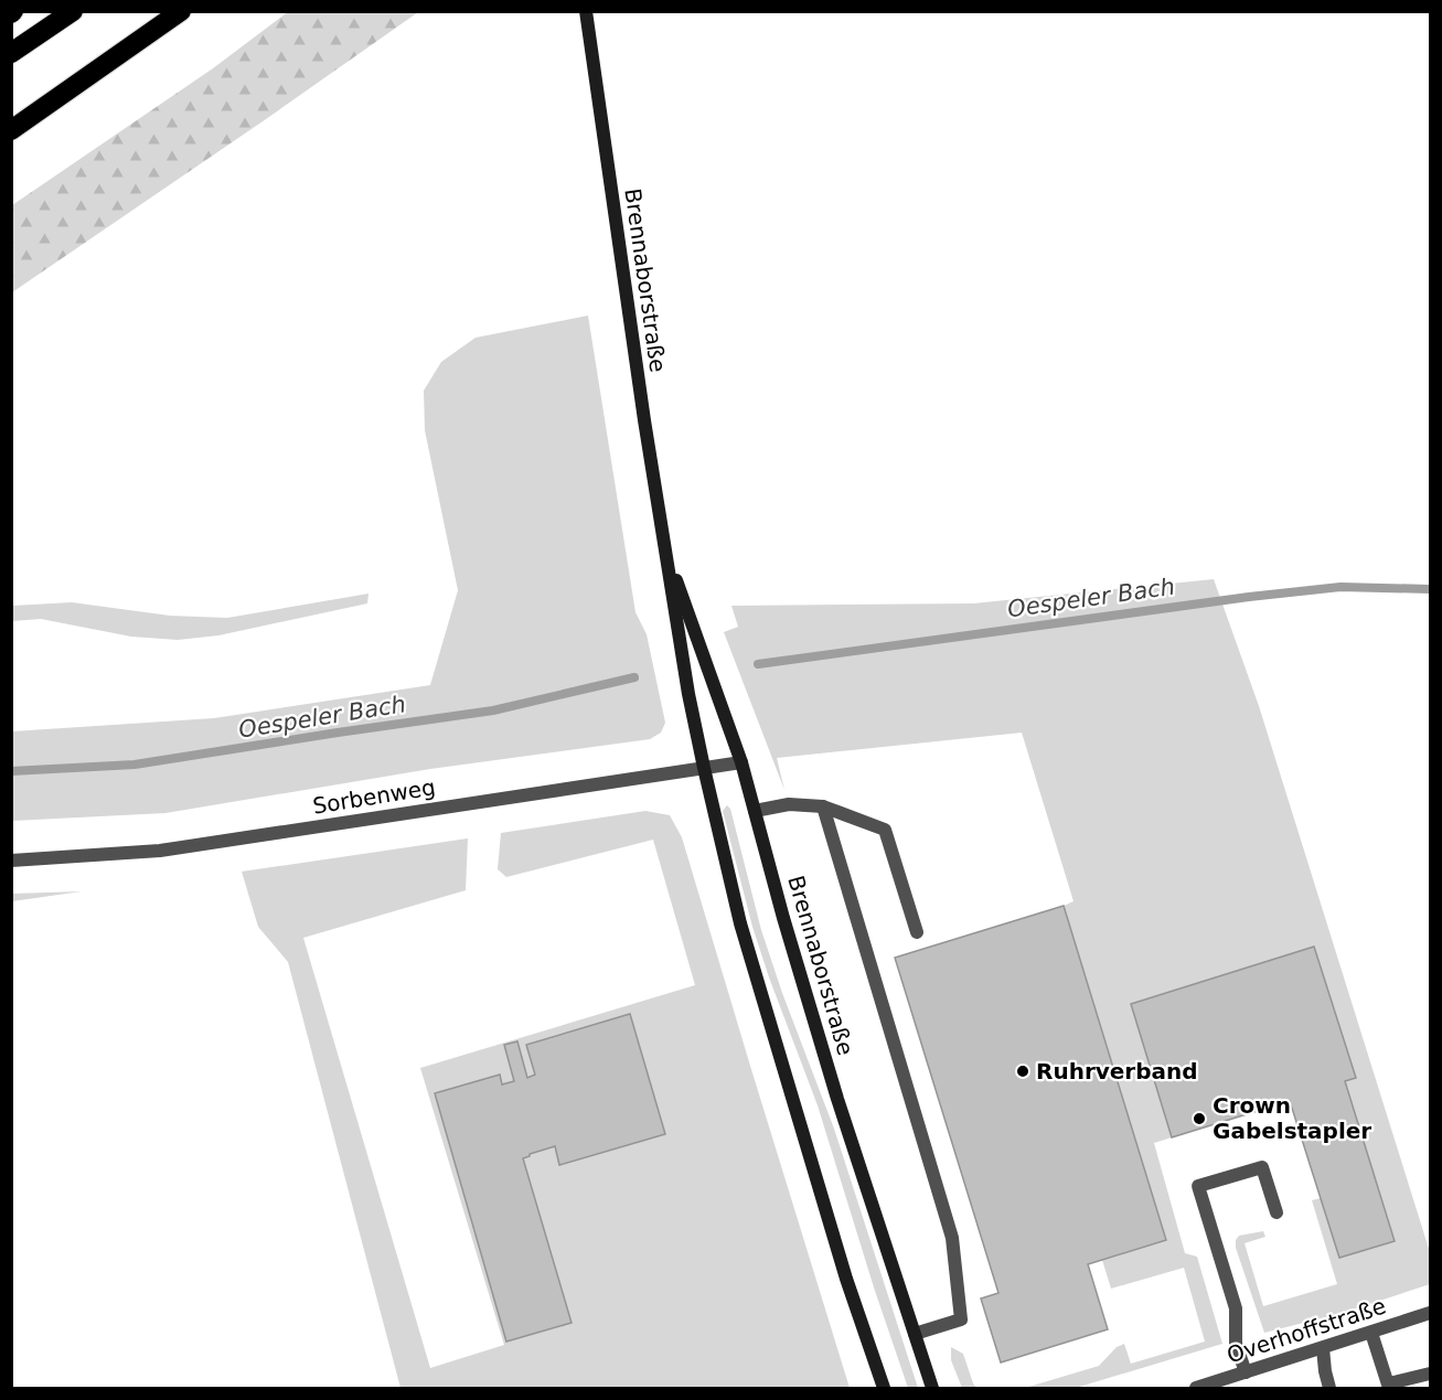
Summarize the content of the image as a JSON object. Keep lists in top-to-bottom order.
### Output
{
  "streets": {
    "main road": ["Brennaborstraße"],
    "street": ["Sorbenweg", "Overhoffstraße"]
  },
  "crossings": [
    ["Brennaborstraße", "Sorbenweg"]
  ],
  "water": ["Oespeler Bach"],
  "places": ["Ruhrverband", "Crown Gabelstapler"]
}
